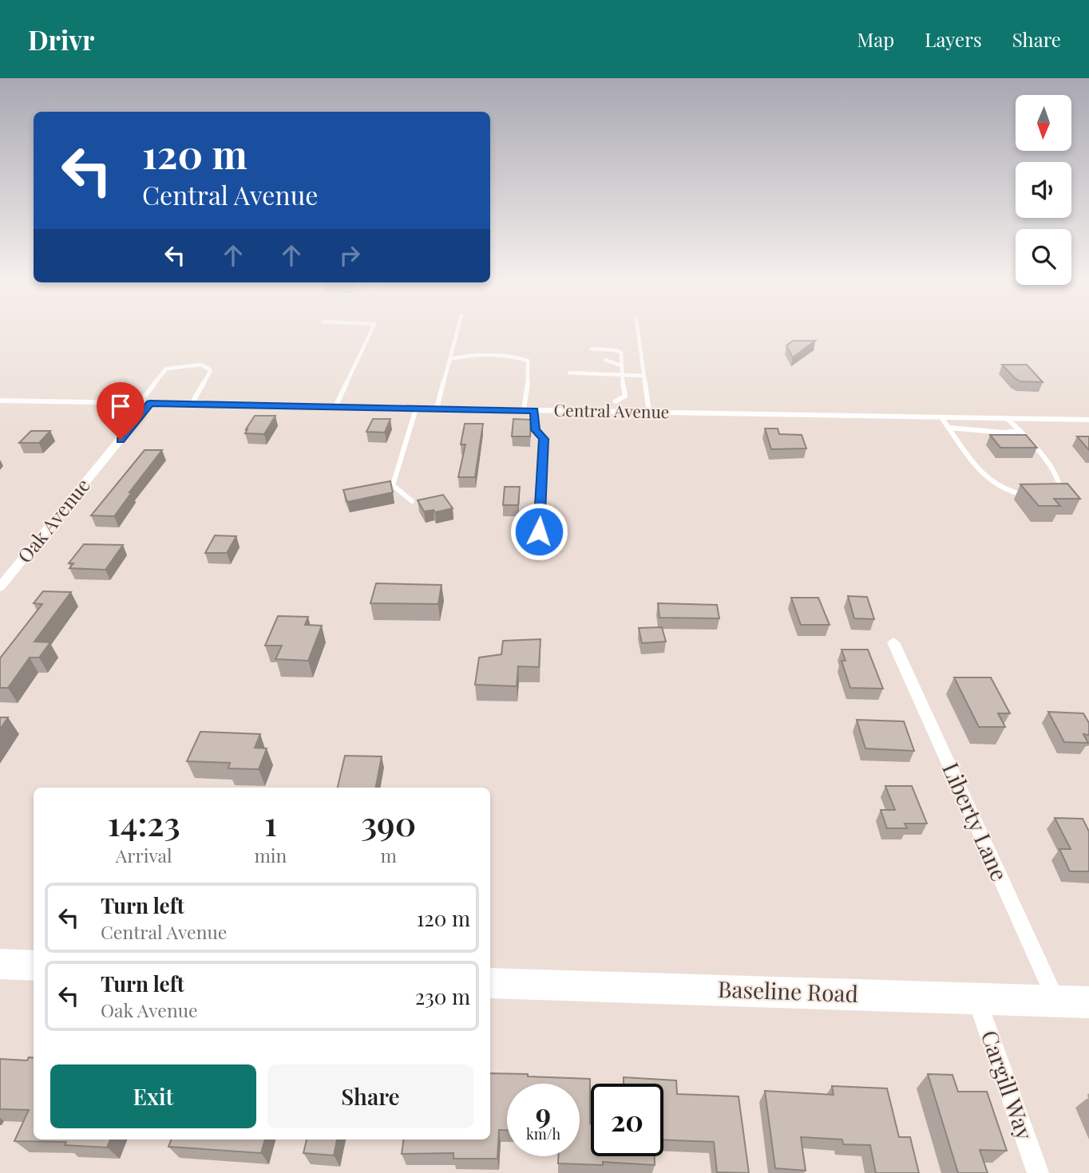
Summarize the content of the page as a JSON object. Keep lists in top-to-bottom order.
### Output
{
  "streets": {
    "main road": ["Baseline Road"],
    "street": [
      "Central Avenue",
      "Oak Avenue",
      "Liberty Lane",
      "Cargill Way"
    ]
  },
  "crossings": [
    ["Central Avenue", "Oak Avenue"],
    ["Liberty Lane", "Baseline Road"],
    ["Baseline Road", "Cargill Way"]
  ],
  "north": "bottom",
  "page": {
    "header": "Drivr",
    "nav": ["Map", "Layers", "Share"],
    "turn": ["120 m", "Central Avenue"],
    "eta": [
      "14:23",
      "Arrival",
      "1",
      "min",
      "390",
      "m"
    ],
    "list": [
      {
        "name": "Turn left",
        "note": "Central Avenue",
        "value": "120 m"
      },
      {
        "name": "Turn left",
        "note": "Oak Avenue",
        "value": "230 m"
      }
    ],
    "buttons": ["Exit", "Share"],
    "speed": "9 km/h",
    "limit": "20"
  }
}
